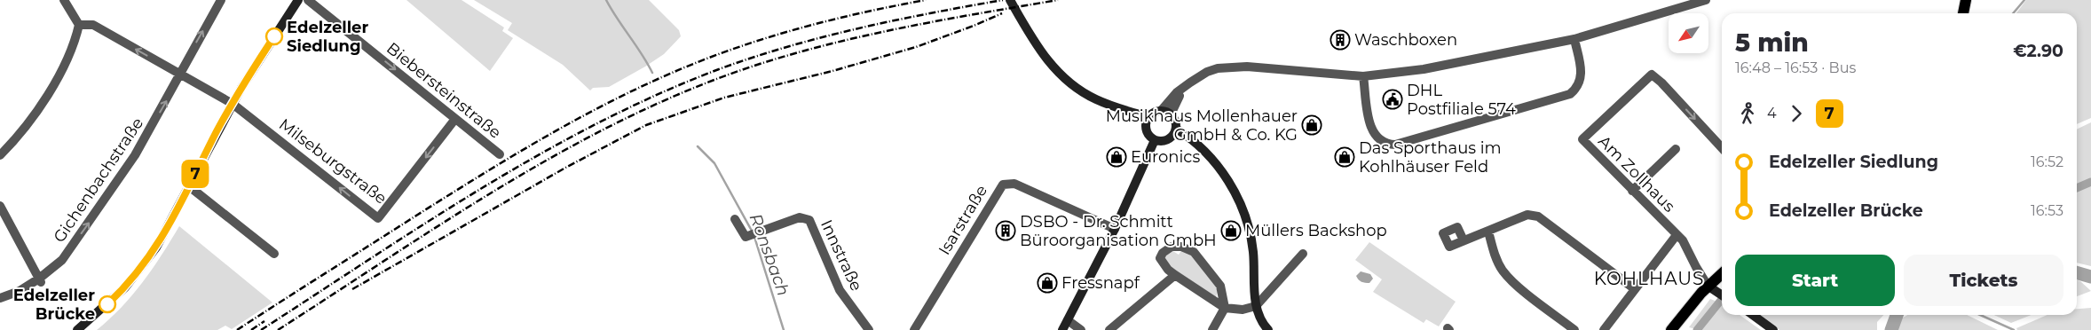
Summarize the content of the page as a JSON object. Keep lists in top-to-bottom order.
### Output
{
  "streets": {
    "street": [
      "Biebersteinstraße",
      "Milseburgstraße",
      "Am Zollhaus",
      "Gichenbachstraße",
      "Isarstraße",
      "Innstraße"
    ]
  },
  "crossings": [
    ["Biebersteinstraße", "Milseburgstraße"]
  ],
  "one_way": ["Biebersteinstraße", "Gichenbachstraße"],
  "districts": ["KOHLHAUS"],
  "water": ["Ronsbach"],
  "places": {
    "other": ["Edelzeller Siedlung", "Edelzeller Brücke"],
    "building": ["Waschboxen", "DSBO - Dr. Schmitt Büroorganisation GmbH"],
    "public building": ["DHL Postfiliale 574"],
    "shop": [
      "Musikhaus Mollenhauer GmbH & Co. KG",
      "Euronics",
      "Das Sporthaus im Kohlhäuser Feld",
      "Müllers Backshop",
      "Fressnapf"
    ]
  },
  "lines": ["bus line 7"],
  "north": "bottom left",
  "page": {
    "on_map": "7",
    "heading": ["5 min", "16:48 – 16:53 · Bus", "€2.90"],
    "legs": ["4", "7"],
    "list": [
      {
        "name": "Edelzeller Siedlung",
        "value": "16:52"
      },
      {
        "name": "Edelzeller Brücke",
        "value": "16:53"
      }
    ],
    "buttons": ["Start", "Tickets"]
  }
}
